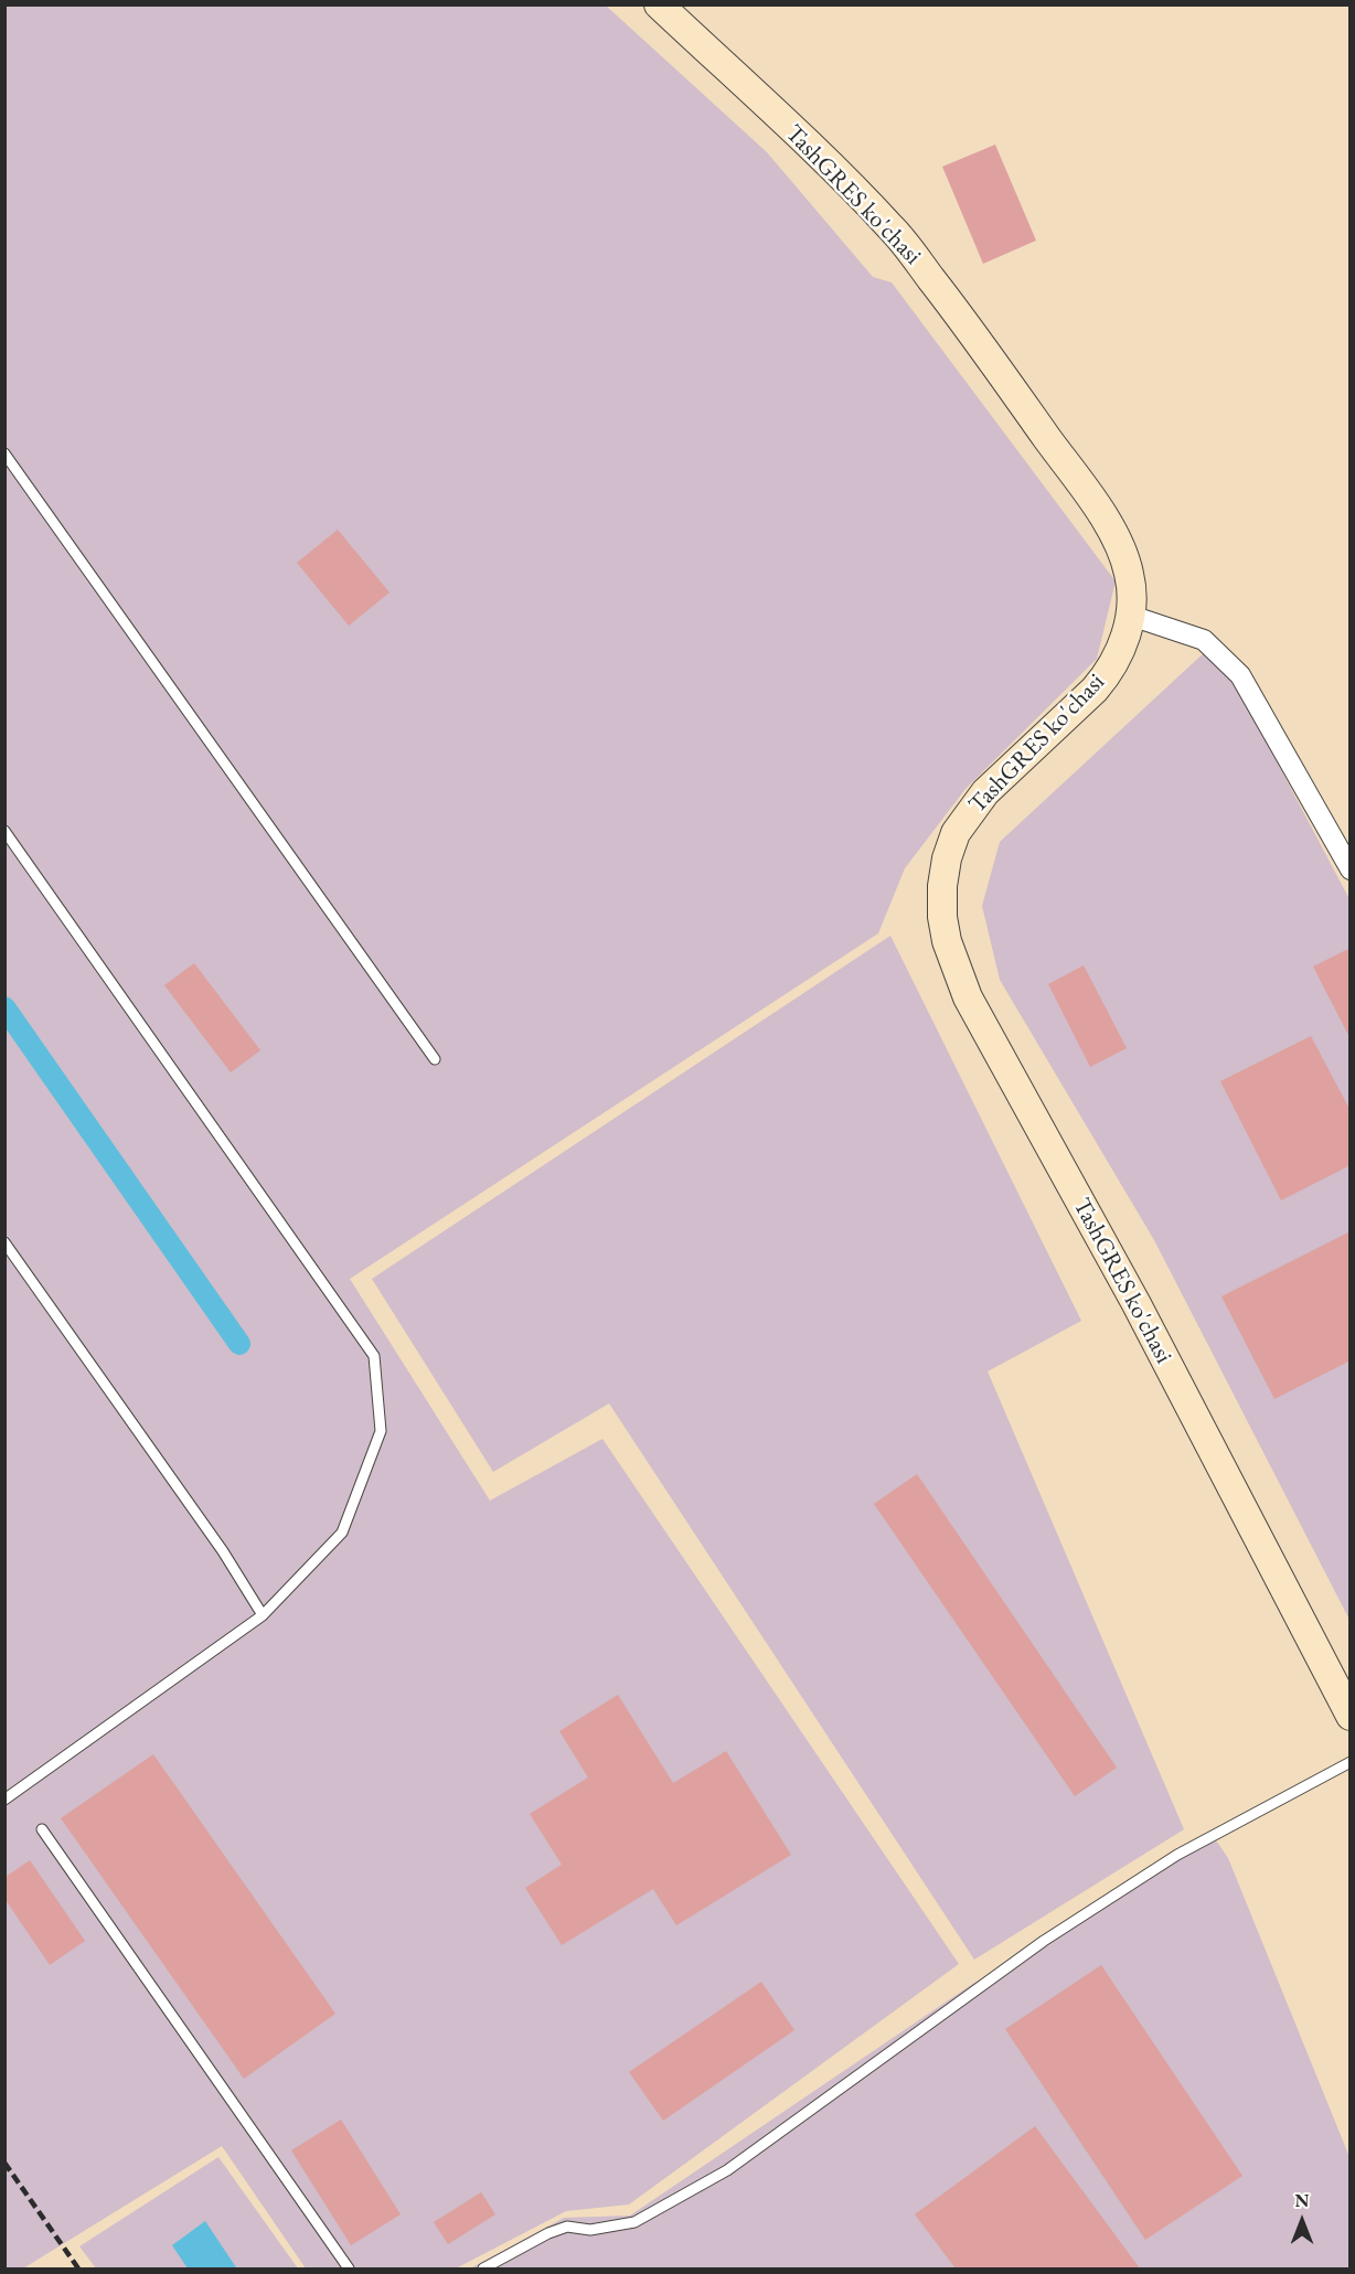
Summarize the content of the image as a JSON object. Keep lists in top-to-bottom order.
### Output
{
  "streets": {
    "main road": ["TashGRES ko'chasi"]
  },
  "north": "top"
}
